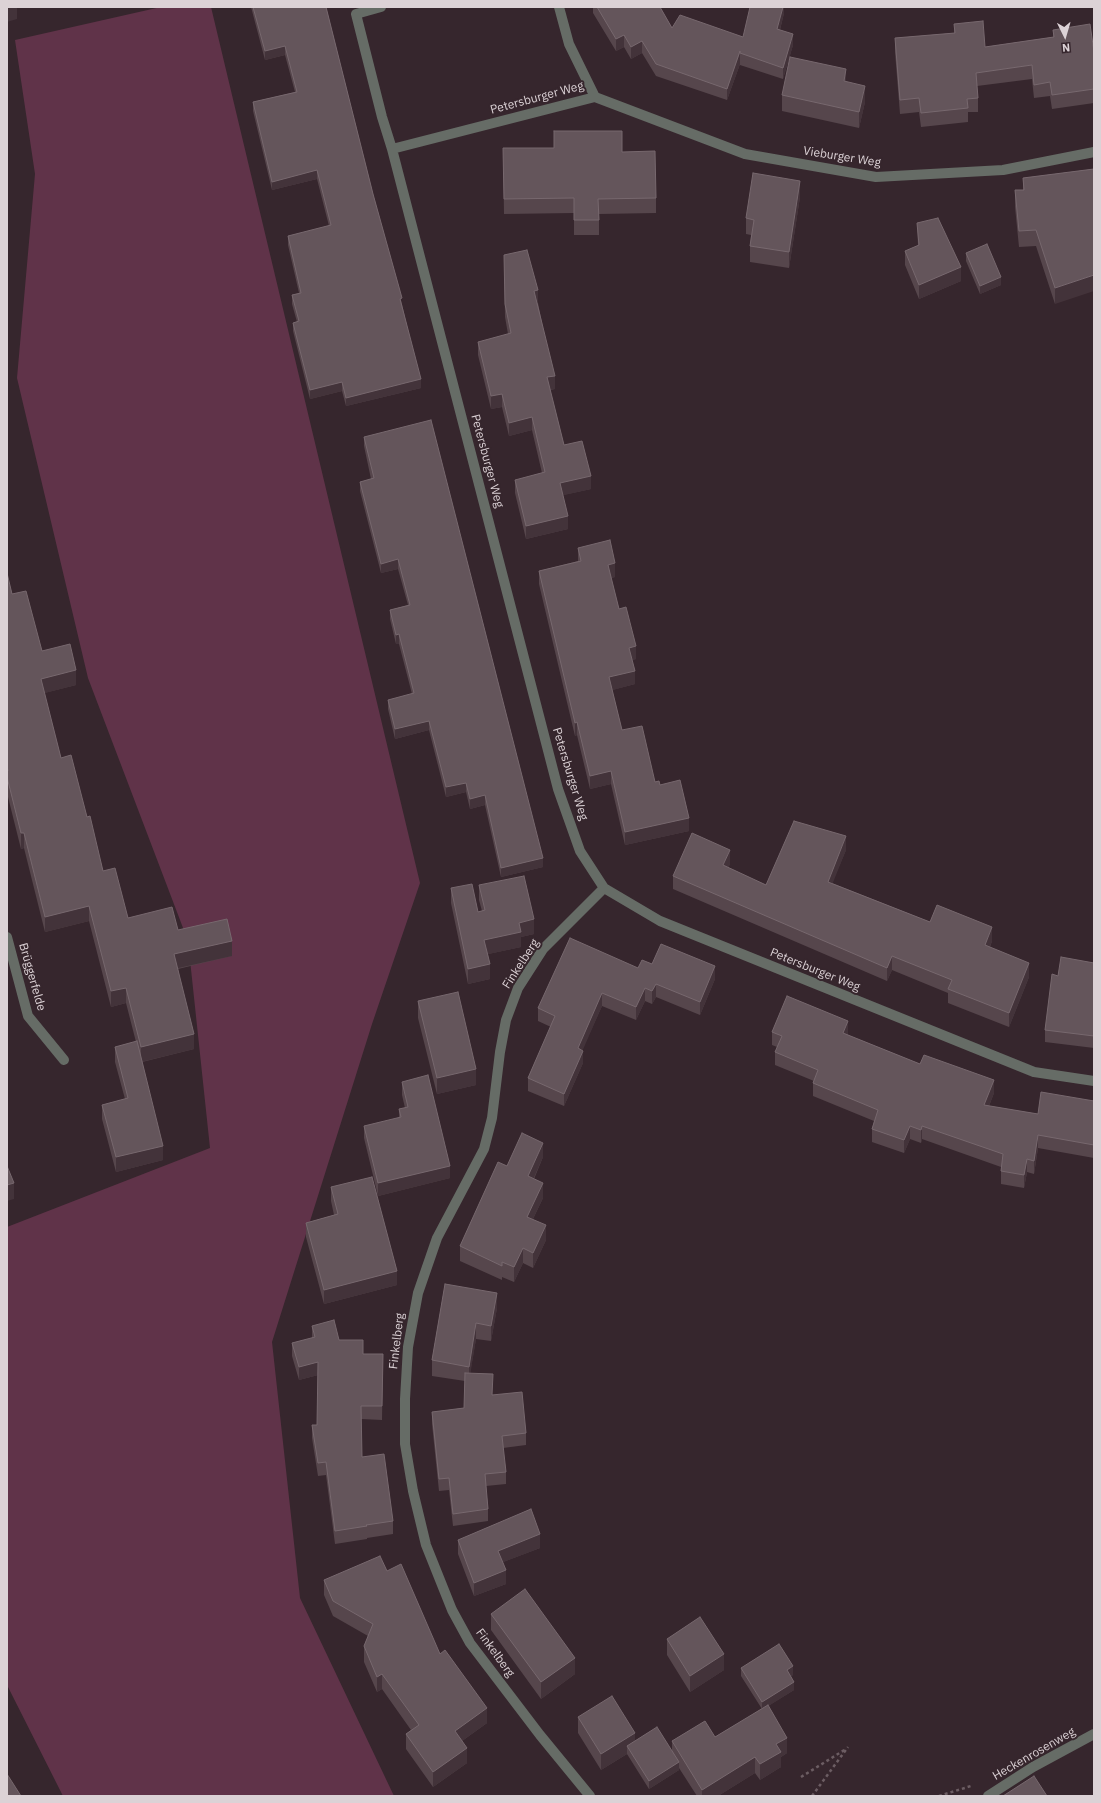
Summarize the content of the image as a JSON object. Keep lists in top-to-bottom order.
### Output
{
  "streets": {
    "street": [
      "Petersburger Weg",
      "Vieburger Weg",
      "Finkelberg",
      "Brüggerfelde",
      "Heckenrosenweg"
    ]
  },
  "crossings": [
    ["Petersburger Weg", "Vieburger Weg"],
    ["Petersburger Weg", "Finkelberg"]
  ],
  "north": "bottom"
}
